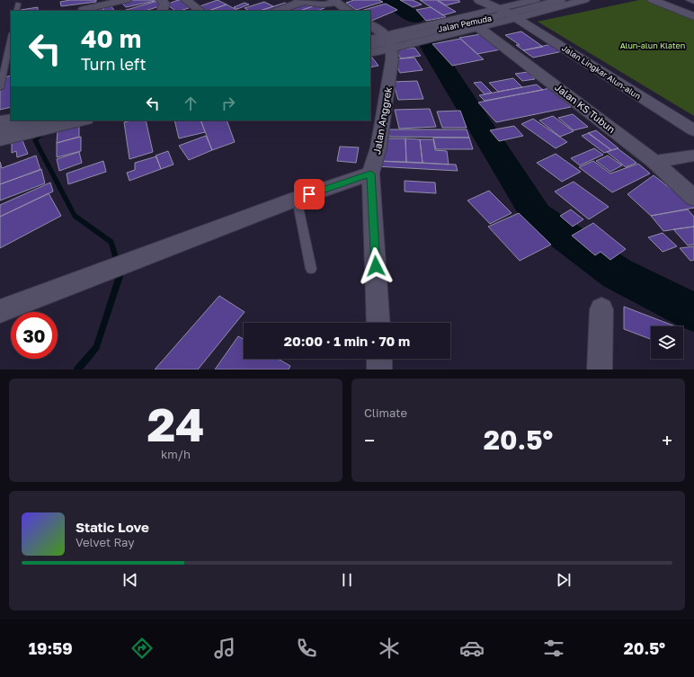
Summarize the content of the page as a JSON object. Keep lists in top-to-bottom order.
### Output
{
  "streets": {
    "street": [
      "Jalan Pemuda",
      "Jalan Lingkar Alun-alun",
      "Jalan KS Tubun",
      "Jalan Anggrek"
    ]
  },
  "crossings": [
    ["Jalan Pemuda", "Jalan Lingkar Alun-alun"],
    ["Jalan Pemuda", "Jalan KS Tubun"],
    ["Jalan Pemuda", "Jalan Anggrek"]
  ],
  "parks": ["Alun-alun Klaten"],
  "page": {
    "turn": ["40 m", "Turn left"],
    "limit": "30",
    "trip": "20:00 · 1 min · 70 m",
    "tile": [
      ["24", "km/h"],
      "Climate"
    ],
    "heat": ["−", "20.5°", "+"],
    "song": ["Static Love", "Velvet Ray"],
    "tabs": ["19:59", "20.5°"]
  }
}
